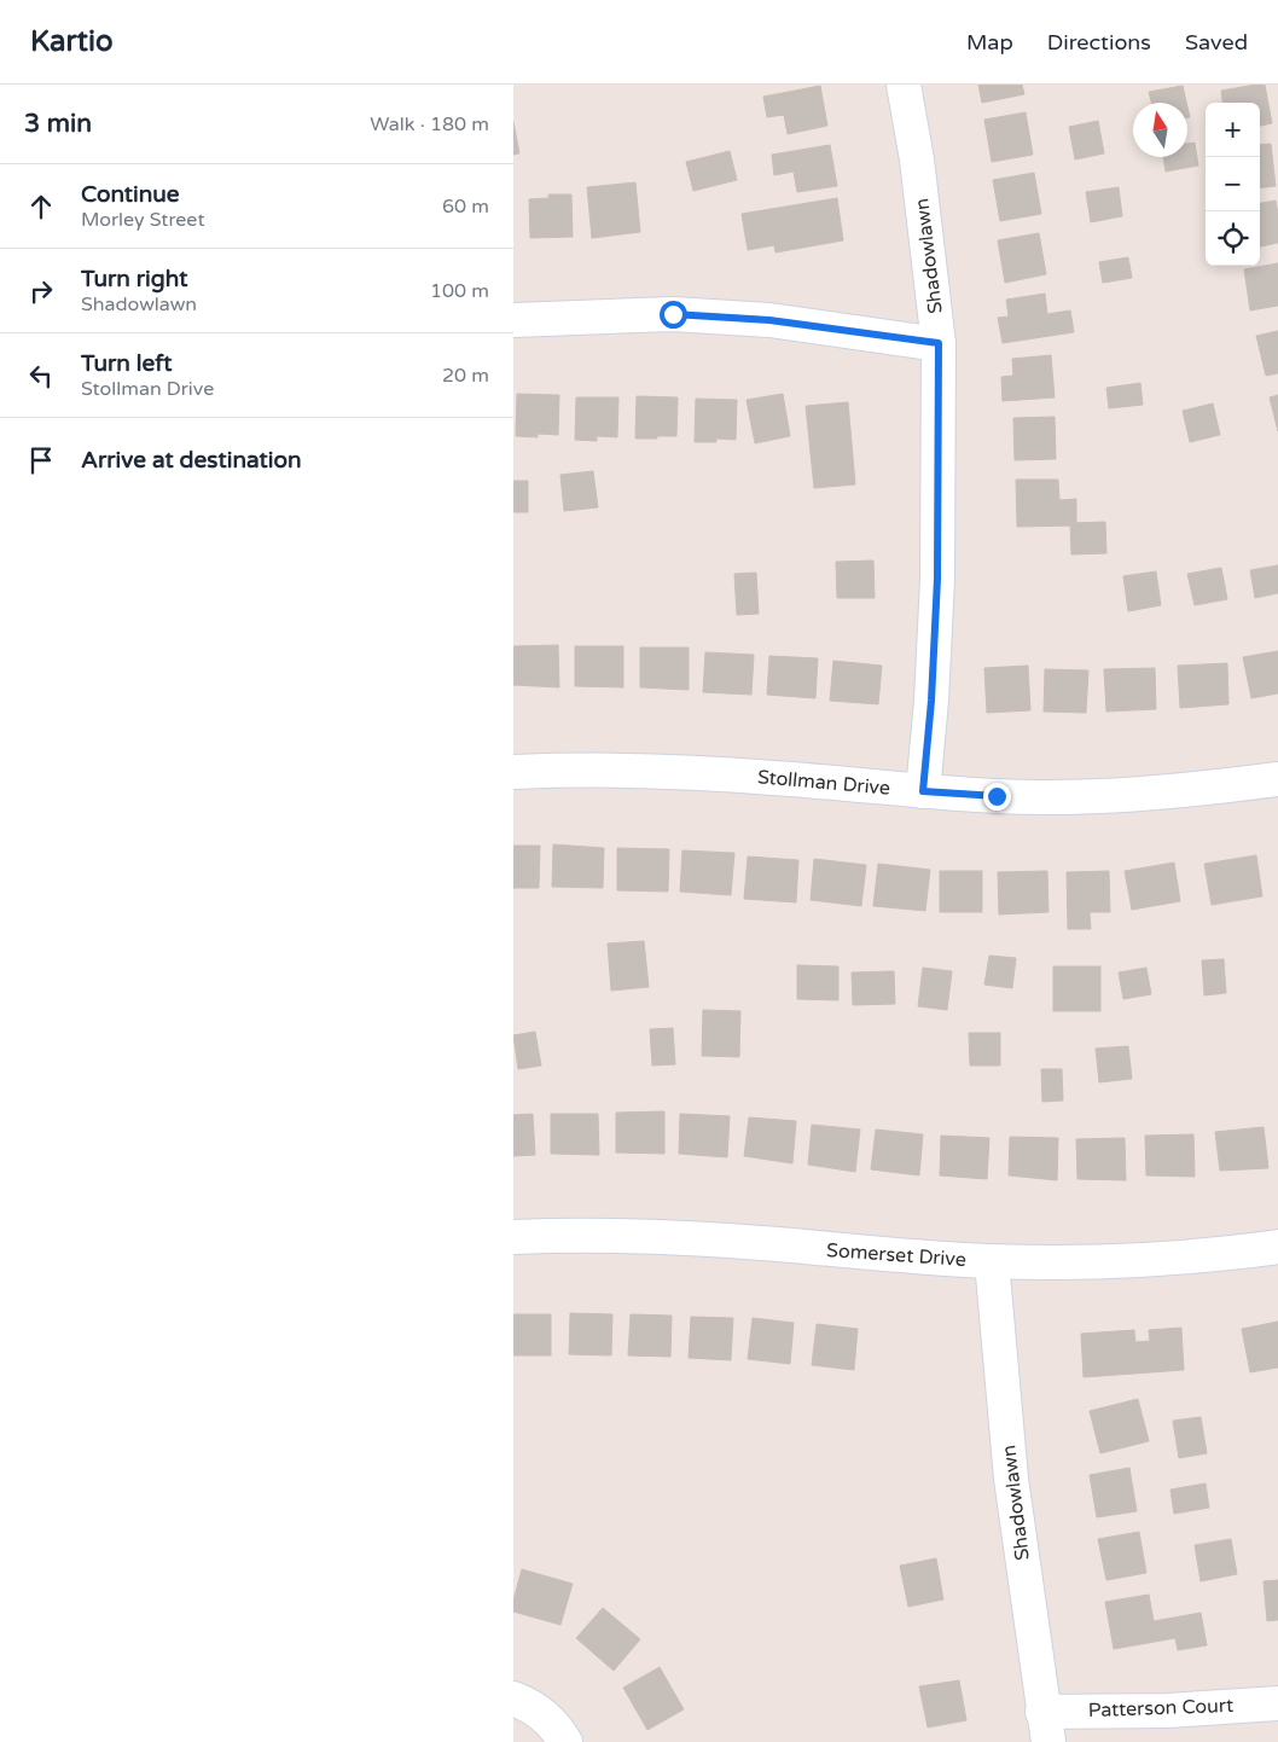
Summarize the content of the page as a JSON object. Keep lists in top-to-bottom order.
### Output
{
  "streets": {
    "street": [
      "Shadowlawn",
      "Stollman Drive",
      "Somerset Drive",
      "Patterson Court"
    ]
  },
  "crossings": [
    ["Shadowlawn", "Stollman Drive"],
    ["Shadowlawn", "Somerset Drive"],
    ["Shadowlawn", "Patterson Court"]
  ],
  "north": "top",
  "page": {
    "header": "Kartio",
    "nav": ["Map", "Directions", "Saved"],
    "heading": ["3 min", "Walk · 180 m"],
    "map_buttons": ["+", "−"],
    "list": [
      ["Continue", "Morley Street", "60 m"],
      ["Turn right", "Shadowlawn", "100 m"],
      ["Turn left", "Stollman Drive", "20 m"],
      "Arrive at destination"
    ]
  }
}
